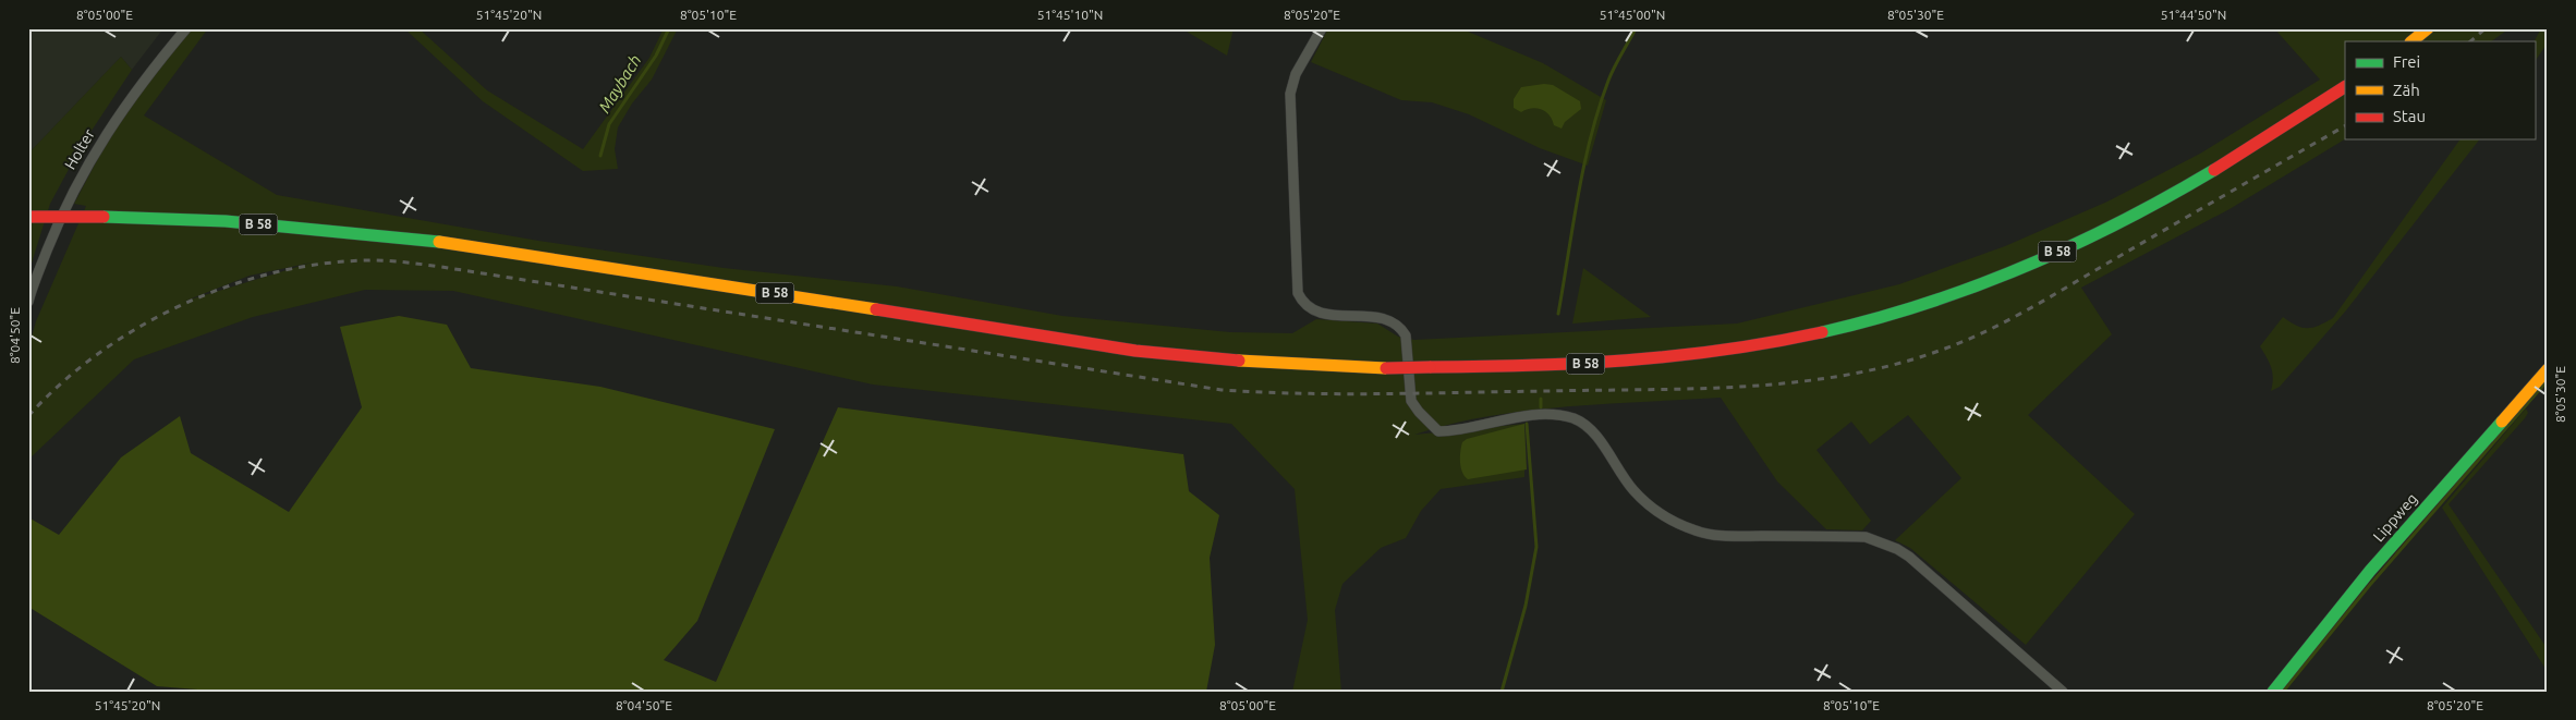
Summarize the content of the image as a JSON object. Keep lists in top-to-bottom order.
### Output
{
  "streets": {
    "main road": ["B 58", "Lippweg"],
    "street": ["Holter"]
  },
  "water": ["Maybach"],
  "legend": ["Frei", "Zäh", "Stau"],
  "coordinates": [
    "8°05'00\"E",
    "51°45'20\"N",
    "8°05'10\"E",
    "51°45'10\"N",
    "8°05'20\"E",
    "51°45'00\"N",
    "8°05'30\"E",
    "51°44'50\"N",
    "8°04'50\"E"
  ]
}
